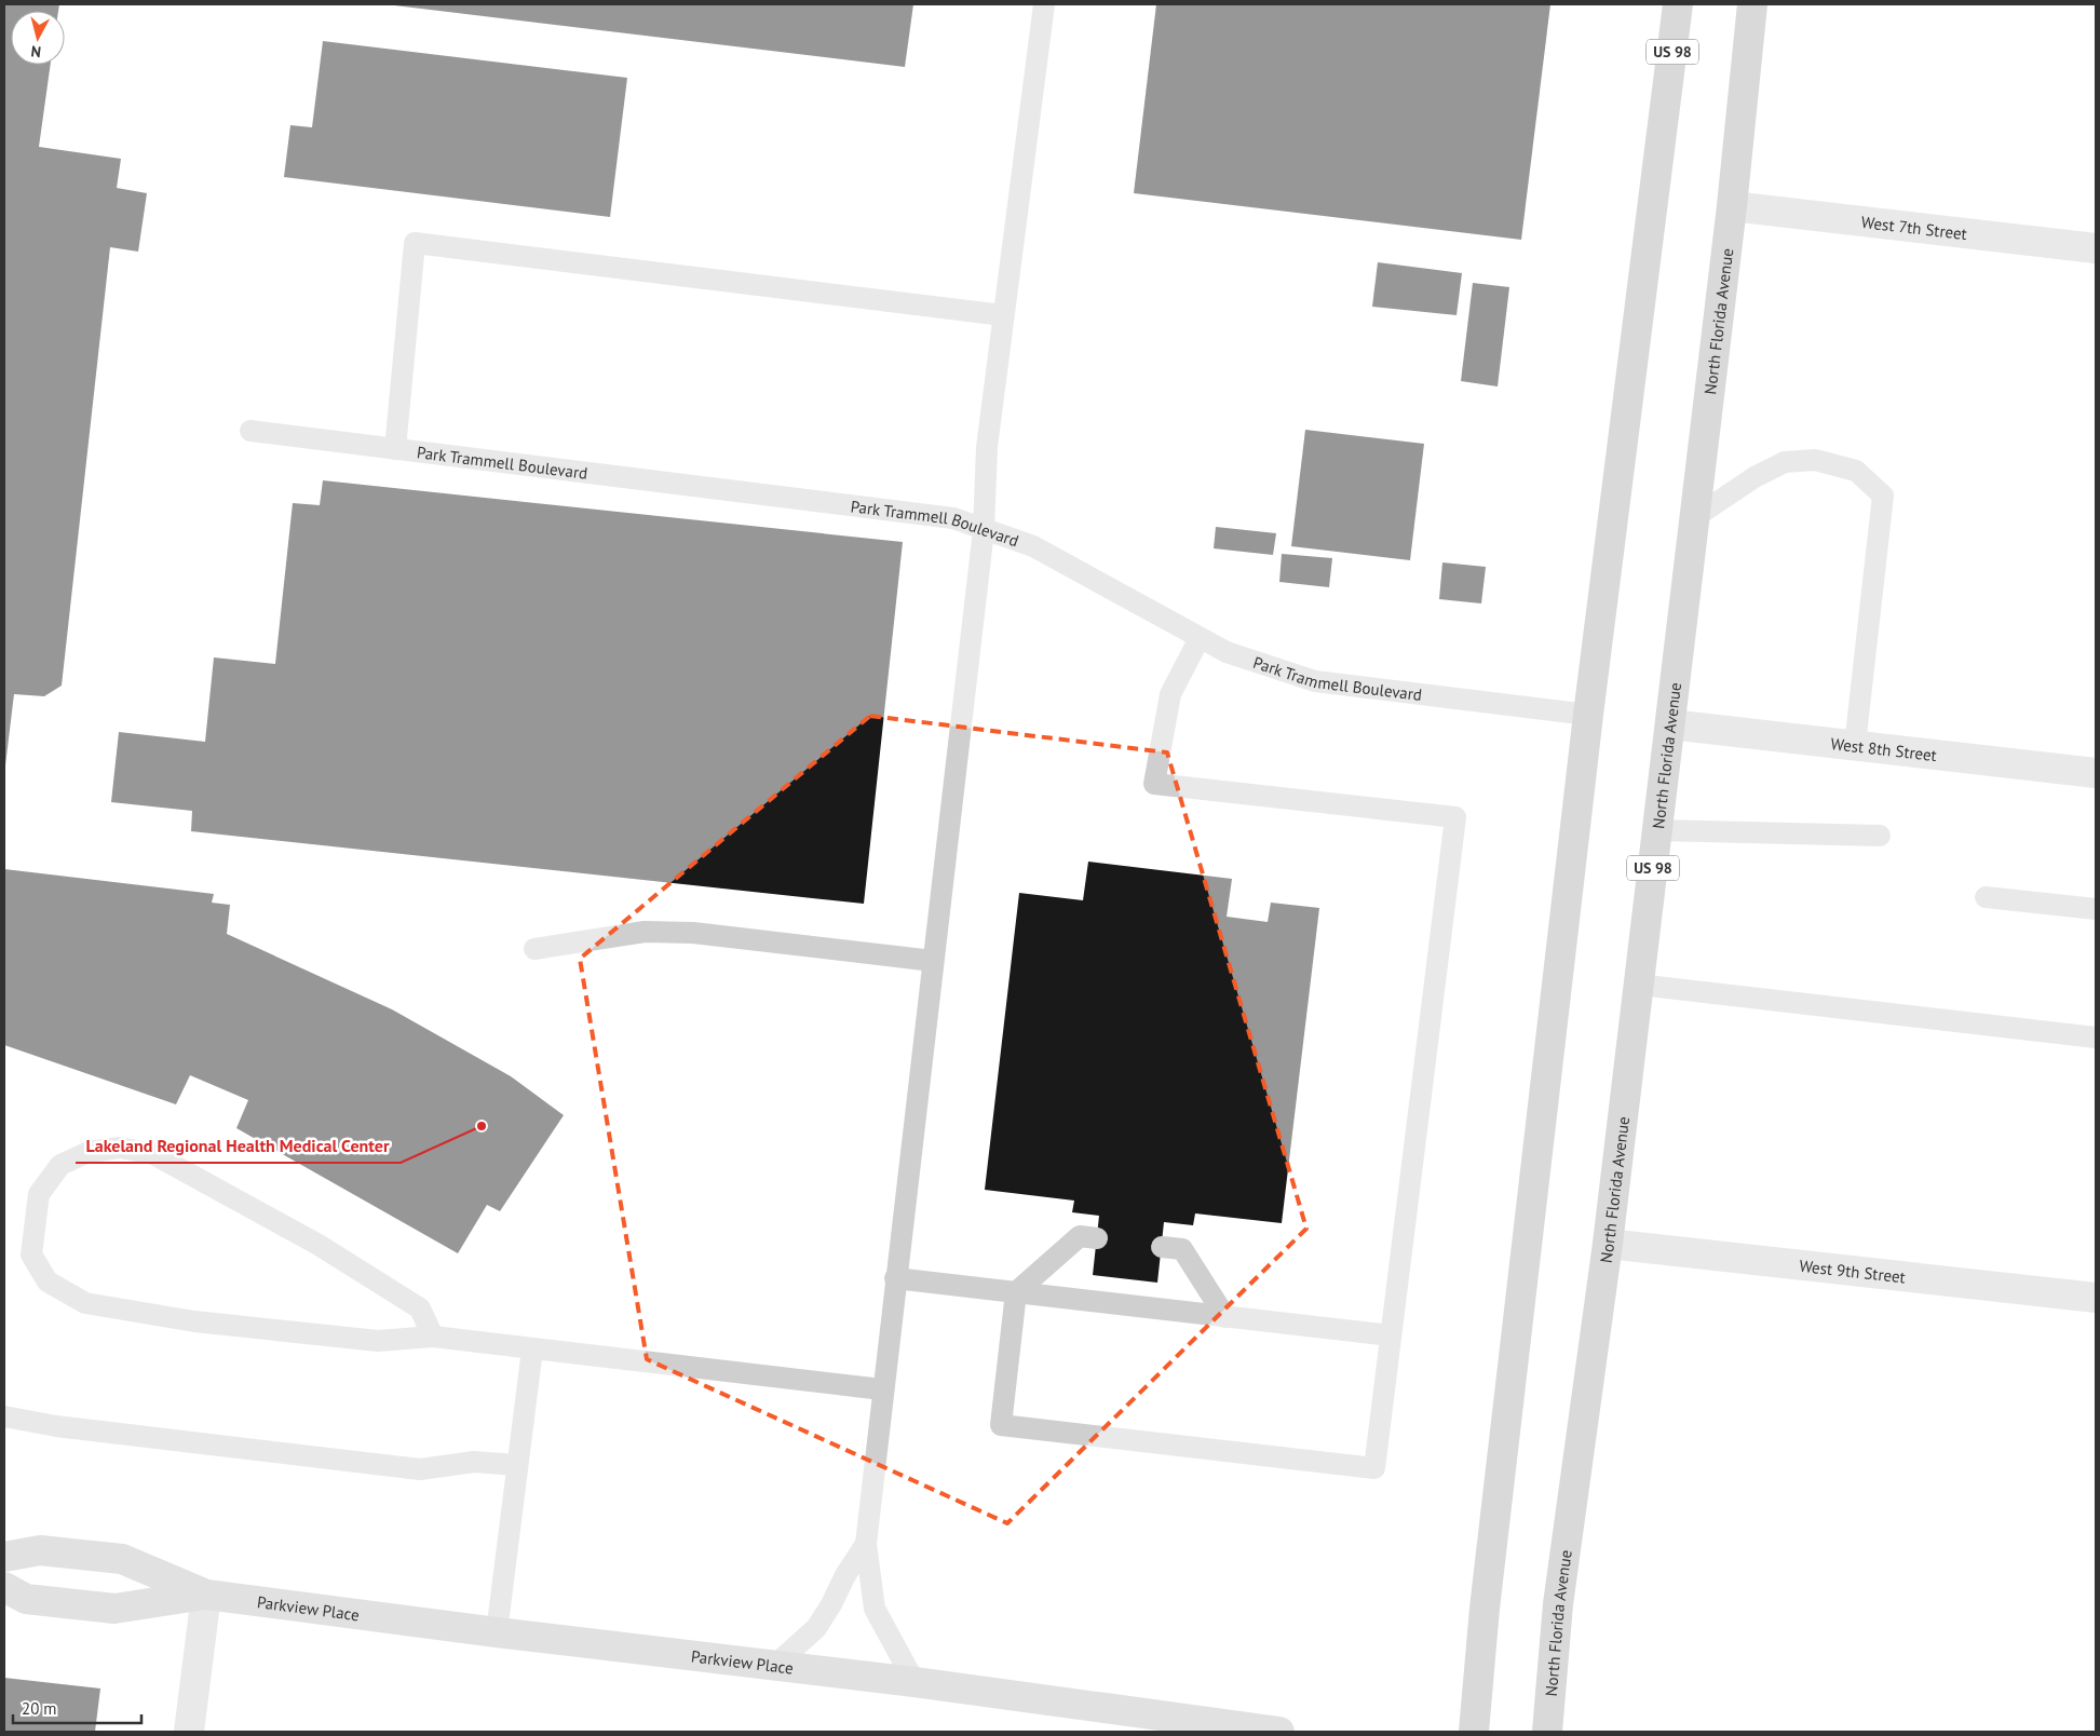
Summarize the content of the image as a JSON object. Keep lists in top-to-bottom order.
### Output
{
  "streets": {
    "main road": ["US 98", "North Florida Avenue"],
    "street": [
      "West 7th Street",
      "West 8th Street",
      "West 9th Street",
      "Parkview Place"
    ],
    "lane": ["Park Trammell Boulevard"]
  },
  "crossings": [
    ["US 98", "Park Trammell Boulevard"],
    ["West 7th Street", "North Florida Avenue"],
    ["North Florida Avenue", "West 8th Street"],
    ["North Florida Avenue", "West 9th Street"]
  ],
  "places": ["Lakeland Regional Health Medical Center"],
  "scale_bar": "20 m",
  "north": "bottom"
}
